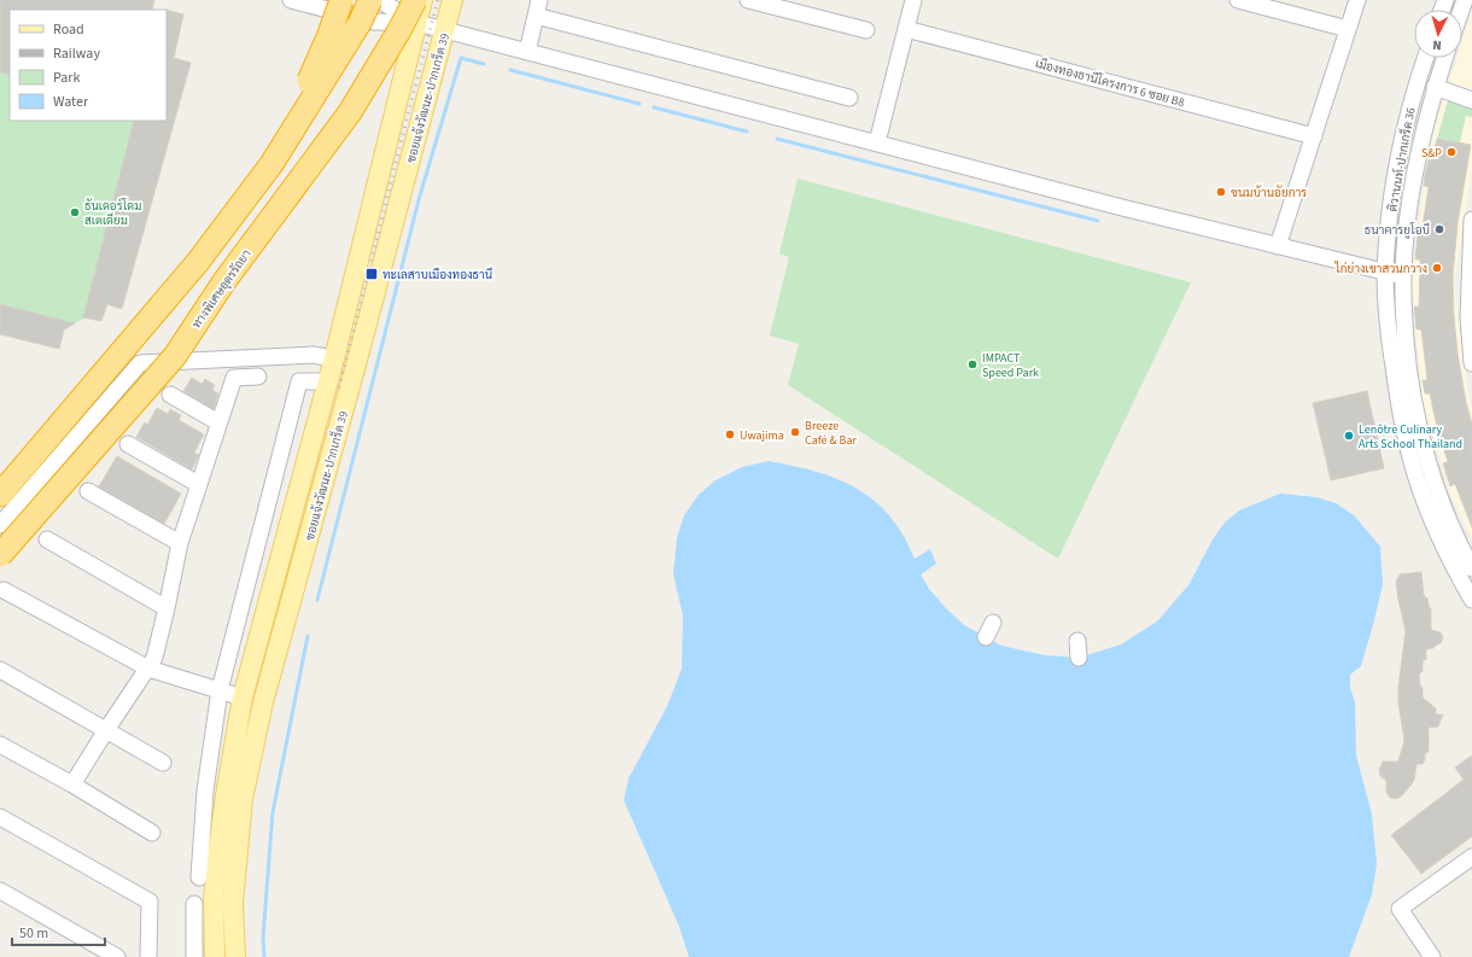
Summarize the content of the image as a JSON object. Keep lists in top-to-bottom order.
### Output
{
  "streets": {
    "highway": ["ทางพิเศษอุดรรัถยา"],
    "main road": ["ซอยแจ้งวัฒนะ-ปากเกร็ด 39"],
    "street": ["เมืองทองธานีโครงการ 6 ซอย B8", "ติวานนท์-ปากเกร็ด 36"]
  },
  "places": {
    "other": [
      "S&P",
      "ขนมบ้านอัยการ",
      "ธันเดอร์โดม สเตเดียม",
      "ธนาคารยูโอบี",
      "ไก่ย่างเขาสวนกวาง",
      "IMPACT Speed Park",
      "Breeze Café & Bar",
      "Uwajima",
      "Lenôtre Culinary Arts School Thailand"
    ],
    "transit": ["ทะเลสาบเมืองทองธานี"]
  },
  "legend": [
    "Road",
    "Railway",
    "Park",
    "Water"
  ],
  "scale_bar": "50 m",
  "north": "bottom"
}
